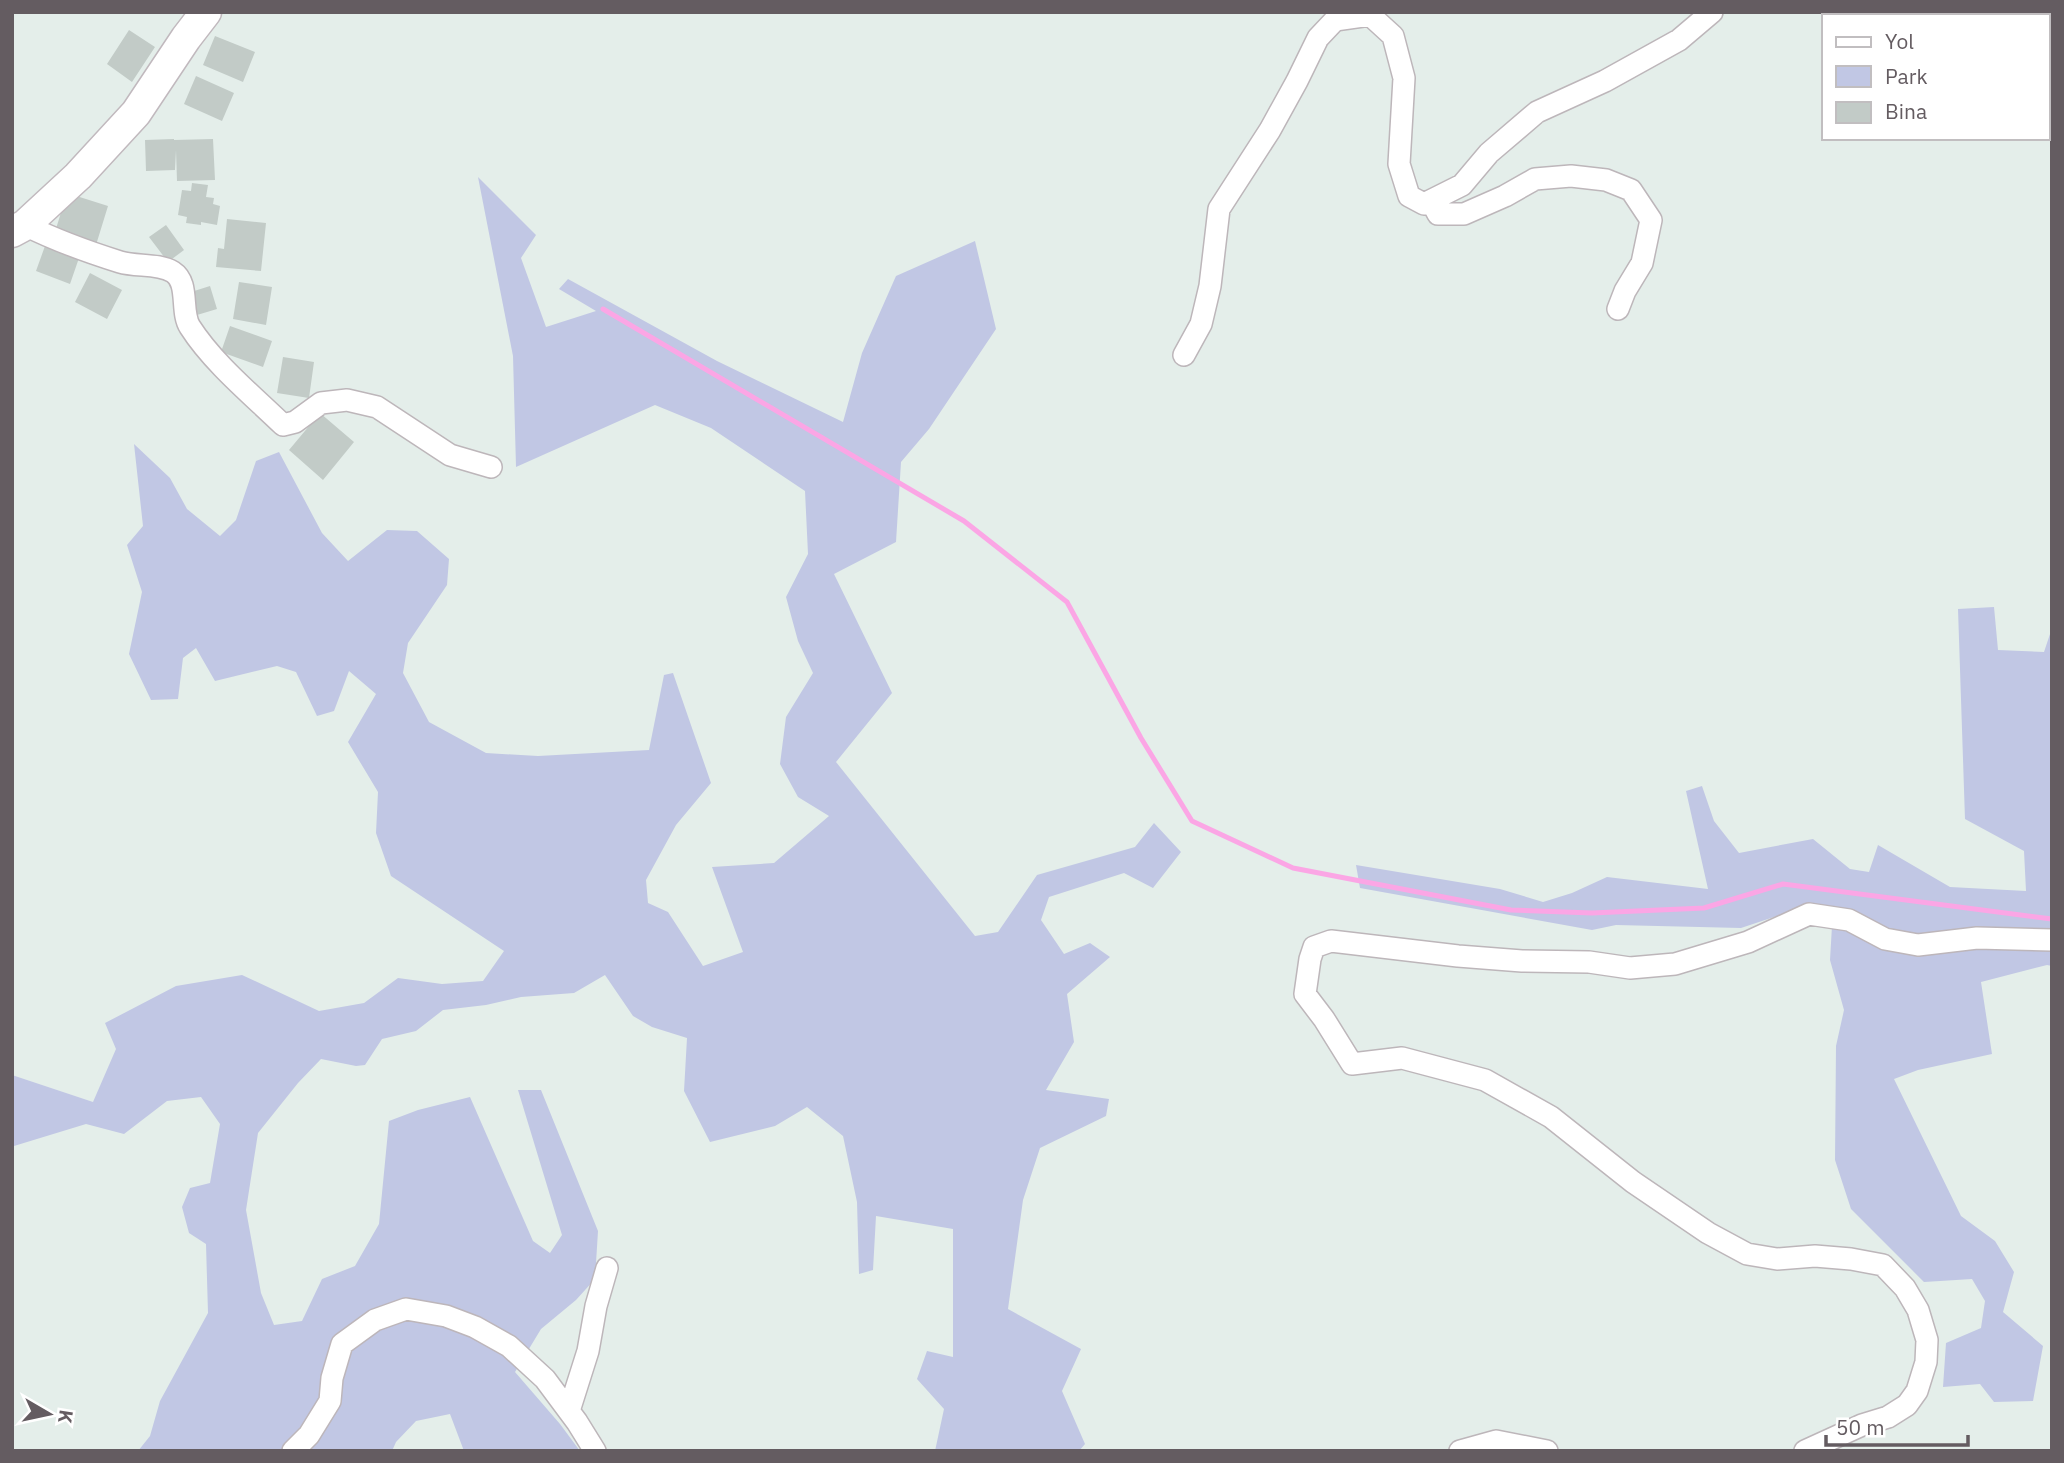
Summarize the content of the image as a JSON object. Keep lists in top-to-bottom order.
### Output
{
  "legend": ["Yol", "Park", "Bina"],
  "scale_bar": "50 m",
  "north": "right"
}
